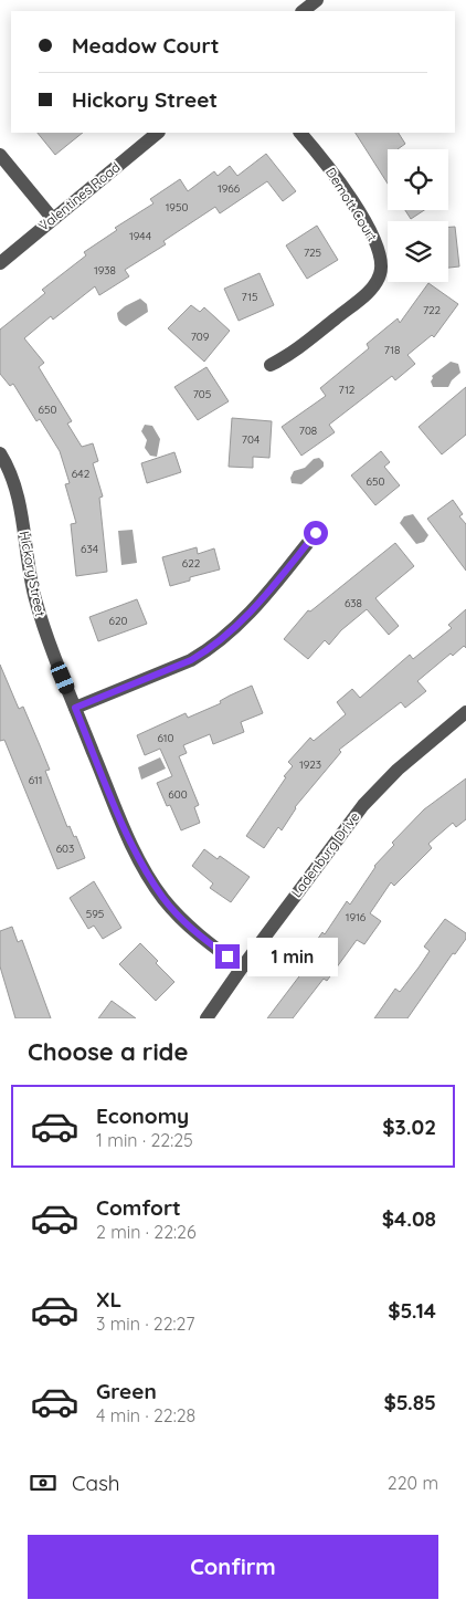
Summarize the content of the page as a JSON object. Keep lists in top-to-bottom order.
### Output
{
  "streets": {
    "street": [
      "Valentines Road",
      "Demott Court",
      "Hickory Street",
      "Ladenburg Drive"
    ]
  },
  "crossings": [
    ["Hickory Street", "Ladenburg Drive"]
  ],
  "house_numbers": [
    "1966",
    "1950",
    "1944",
    "725",
    "1938",
    "715",
    "722",
    "709",
    "718",
    "712",
    "705",
    "650",
    "708",
    "704",
    "642",
    "650",
    "634",
    "622",
    "638",
    "620",
    "610",
    "1923",
    "611",
    "600",
    "603",
    "595",
    "1916"
  ],
  "page": {
    "banner": ["Meadow Court", "Hickory Street"],
    "bubble": "1 min",
    "heading": "Choose a ride",
    "list": [
      {
        "name": "Economy",
        "note": "1 min · 22:25",
        "value": "$3.02"
      },
      {
        "name": "Comfort",
        "note": "2 min · 22:26",
        "value": "$4.08"
      },
      {
        "name": "XL",
        "note": "3 min · 22:27",
        "value": "$5.14"
      },
      {
        "name": "Green",
        "note": "4 min · 22:28",
        "value": "$5.85"
      }
    ],
    "pay": ["Cash", "220 m"],
    "buttons": "Confirm"
  }
}
